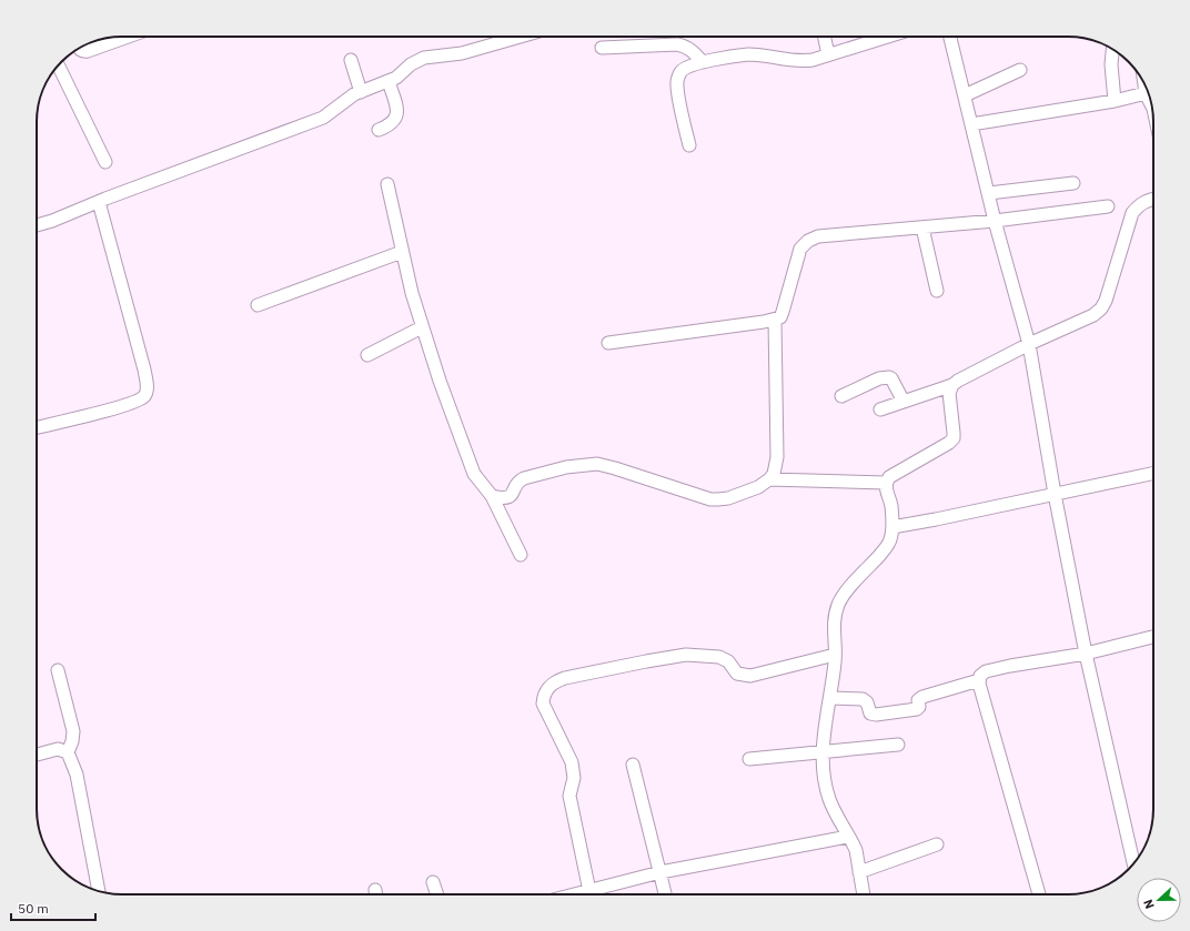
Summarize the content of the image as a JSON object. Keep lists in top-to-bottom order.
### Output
{
  "scale_bar": "50 m",
  "north": "left"
}
